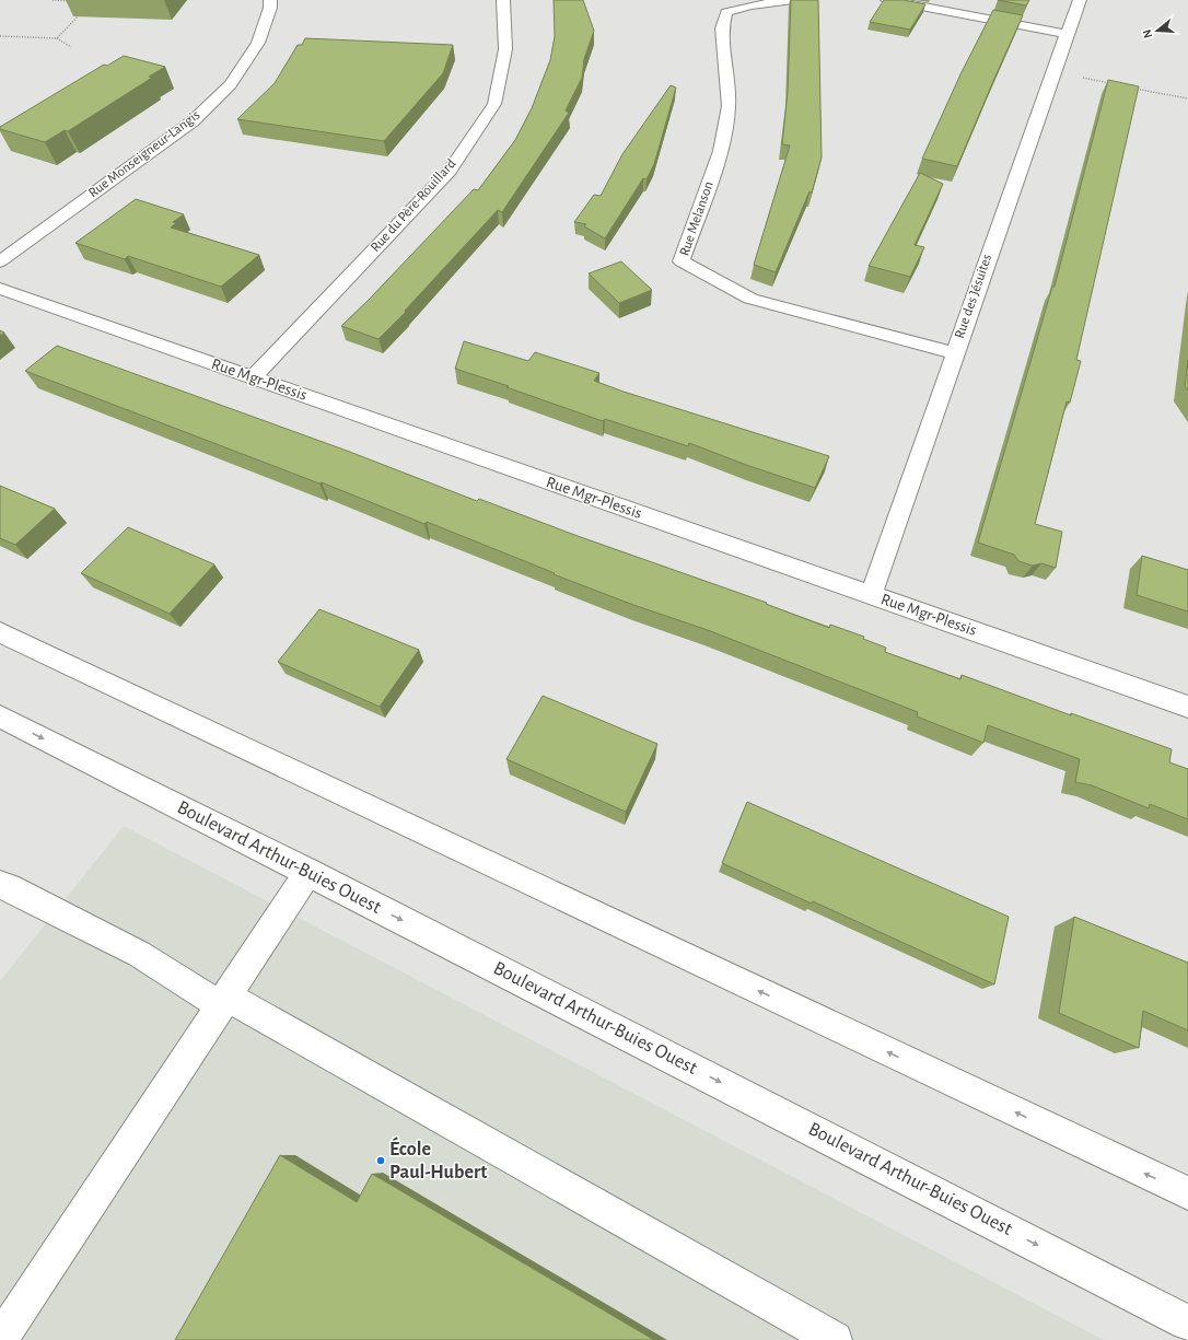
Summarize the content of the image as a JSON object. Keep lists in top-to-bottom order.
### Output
{
  "streets": {
    "street": [
      "Rue Monseigneur-Langis",
      "Rue du Père-Rouillard",
      "Rue Melanson",
      "Rue des Jésuites",
      "Rue Mgr-Plessis",
      "Boulevard Arthur-Buies Ouest"
    ]
  },
  "crossings": [
    ["Rue du Père-Rouillard", "Rue Mgr-Plessis"],
    ["Rue Melanson", "Rue des Jésuites"],
    ["Rue des Jésuites", "Rue Mgr-Plessis"]
  ],
  "places": ["École Paul-Hubert"],
  "north": "left"
}
